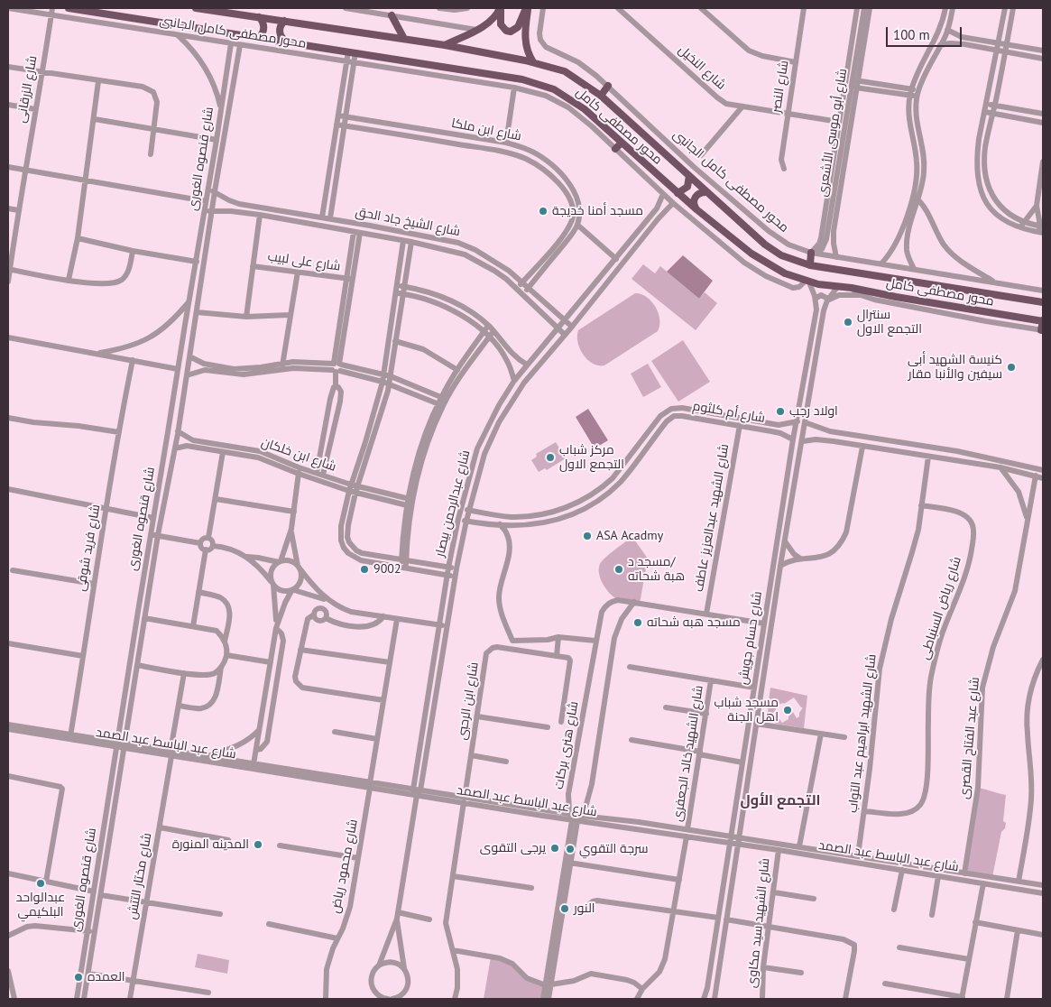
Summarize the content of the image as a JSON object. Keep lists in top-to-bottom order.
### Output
{
  "streets": {
    "main road": ["محور مصطفى كامل"],
    "street": [
      "محور مصطفى كامل الجانبى",
      "شارع النخيل",
      "شارع النصر",
      "شارع الزرقانى",
      "شارع ابن ملكا",
      "شارع أبو موسى الأشعرى",
      "شارع قنصوه الغورى",
      "شارع الشيخ جاد الحق",
      "شارع على لبيب",
      "شارع أم كلثوم",
      "شارع ابن خلكان",
      "شارع عبدالرحمن بيصار",
      "شارع الشهيد عبدالعزيز عاطف",
      "شارع فريد شوقى",
      "شارع رياض السنباطى",
      "شارع حسام جويش",
      "شارع ابن الرحبى",
      "شارع الشهيد ابراهيم عبد التواب",
      "شارع عبد الفتاح القصرى",
      "شارع عبد الباسط عبد الصمد",
      "شارع هنرى بركات",
      "شارع الشهيد خالد الجعفرى",
      "شارع محمود رياض",
      "شارع مختار التتش",
      "شارع الشهيد سيد مكاوى"
    ]
  },
  "crossings": [
    ["محور مصطفى كامل الجانبى", "شارع الزرقانى"],
    ["محور مصطفى كامل الجانبى", "شارع أبو موسى الأشعرى"],
    ["محور مصطفى كامل الجانبى", "شارع قنصوه الغورى"],
    ["شارع النخيل", "شارع النصر"],
    ["محور مصطفى كامل", "شارع حسام جويش"],
    ["شارع ابن ملكا", "شارع الشيخ جاد الحق"],
    ["شارع قنصوه الغورى", "شارع الشيخ جاد الحق"],
    ["شارع قنصوه الغورى", "شارع ابن خلكان"],
    ["شارع قنصوه الغورى", "شارع عبد الباسط عبد الصمد"],
    ["شارع الشيخ جاد الحق", "شارع عبدالرحمن بيصار"],
    ["شارع أم كلثوم", "شارع عبدالرحمن بيصار"],
    ["شارع أم كلثوم", "شارع الشهيد عبدالعزيز عاطف"],
    ["شارع أم كلثوم", "شارع حسام جويش"],
    ["شارع عبدالرحمن بيصار", "شارع عبد الباسط عبد الصمد"],
    ["شارع الشهيد عبدالعزيز عاطف", "شارع هنرى بركات"],
    ["شارع فريد شوقى", "شارع عبد الباسط عبد الصمد"],
    ["شارع رياض السنباطى", "شارع الشهيد ابراهيم عبد التواب"],
    ["شارع حسام جويش", "شارع عبد الباسط عبد الصمد"],
    ["شارع حسام جويش", "شارع هنرى بركات"],
    ["شارع ابن الرحبى", "شارع عبد الباسط عبد الصمد"],
    ["شارع الشهيد ابراهيم عبد التواب", "شارع عبد الباسط عبد الصمد"],
    ["شارع عبد الفتاح القصرى", "شارع عبد الباسط عبد الصمد"],
    ["شارع عبد الباسط عبد الصمد", "شارع هنرى بركات"],
    ["شارع عبد الباسط عبد الصمد", "شارع الشهيد خالد الجعفرى"],
    ["شارع عبد الباسط عبد الصمد", "شارع محمود رياض"],
    ["شارع عبد الباسط عبد الصمد", "شارع مختار التتش"],
    ["شارع عبد الباسط عبد الصمد", "شارع الشهيد سيد مكاوى"]
  ],
  "districts": ["التجمع الأول"],
  "places": [
    "مسجد أمنا خديجة",
    "سنترال التجمع الاول",
    "كنيسة الشهيد أبي سيفين والأنبا مقار",
    "اولاد رجب",
    "مركز شباب التجمع الاول",
    "ASA Acadmy",
    "9002",
    "مسجد د/ هبة شحاته",
    "مسجد هبه شحاته",
    "مسجد شباب اهل الجنة",
    "المدينه المنورة",
    "يرجى التقوى",
    "سرجة التقوي",
    "عبدالواحد البلكيمي",
    "النور",
    "العمده"
  ],
  "scale_bar": "100 m"
}
